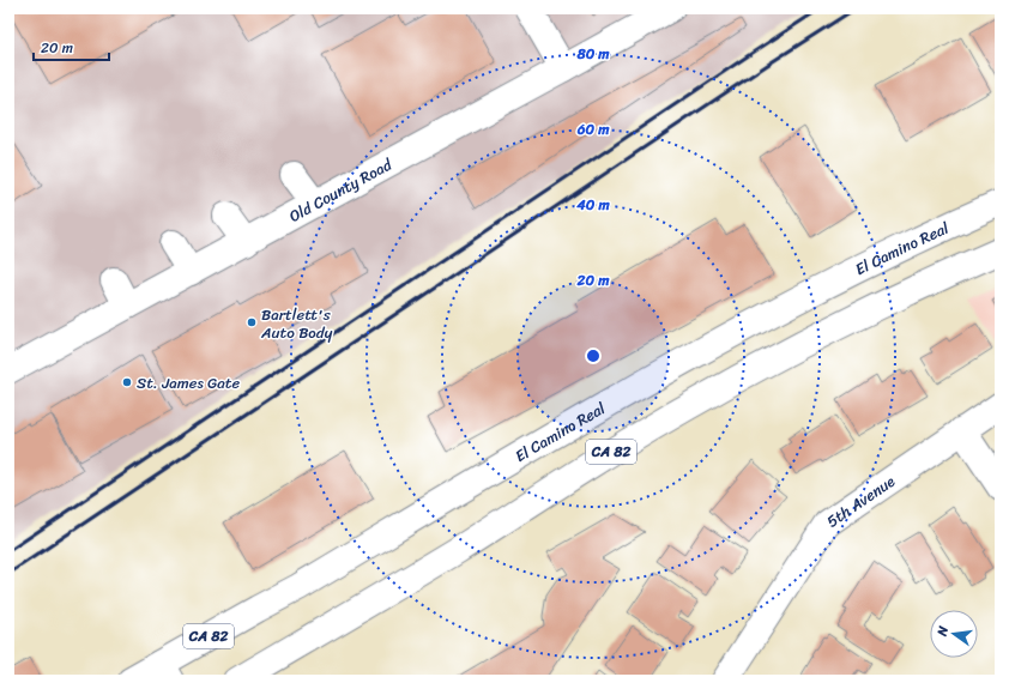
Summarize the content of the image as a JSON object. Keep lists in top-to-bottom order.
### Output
{
  "streets": {
    "main road": [
      "Old County Road",
      "El Camino Real",
      "CA 82",
      "5th Avenue"
    ]
  },
  "places": ["Bartlett's Auto Body", "St. James Gate"],
  "scale_bar": "20 m",
  "north": "left",
  "rings": [
    "80 m",
    "60 m",
    "40 m",
    "20 m"
  ]
}
